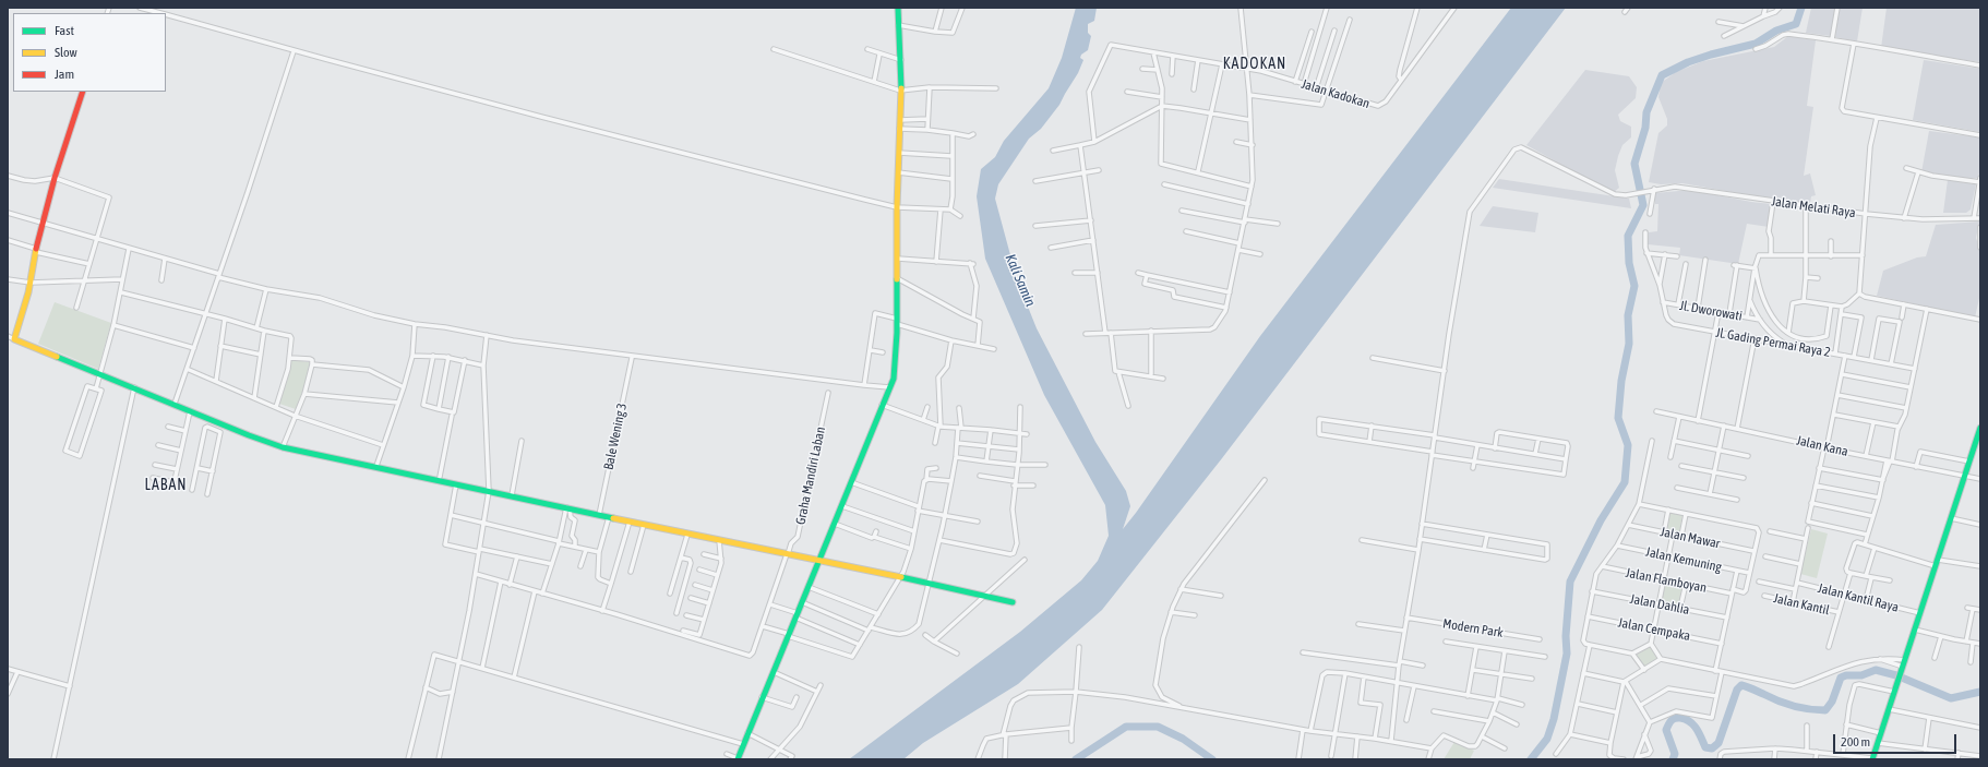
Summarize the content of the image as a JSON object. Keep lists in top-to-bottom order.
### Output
{
  "streets": {
    "street": [
      "Jalan Kadokan",
      "Jalan Melati Raya",
      "Jl. Dworowati",
      "Jl. Gading Permai Raya 2",
      "Bale Wening 3",
      "Jalan Kana",
      "Graha Mandiri Laban",
      "Jalan Mawar",
      "Jalan Kemuning",
      "Jalan Flamboyan",
      "Jalan Kantil Raya",
      "Jalan Dahlia",
      "Jalan Kantil",
      "Modern Park",
      "Jalan Cempaka"
    ]
  },
  "crossings": [
    ["Jl. Dworowati", "Jl. Gading Permai Raya 2"]
  ],
  "districts": ["KADOKAN", "LABAN"],
  "water": ["Kali Samin"],
  "legend": ["Fast", "Slow", "Jam"],
  "scale_bar": "200 m"
}
